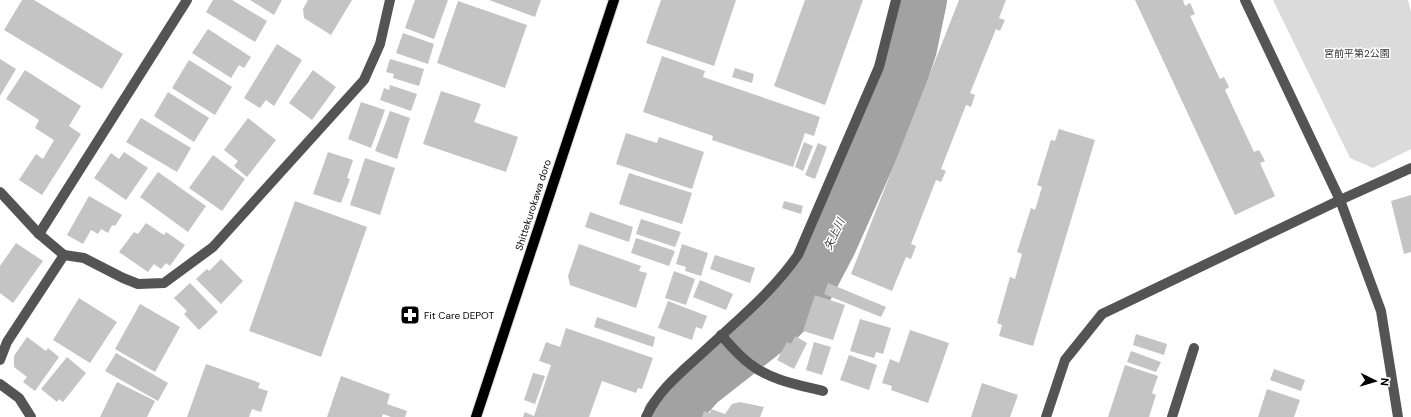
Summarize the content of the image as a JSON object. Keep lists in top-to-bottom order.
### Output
{
  "streets": {
    "main road": ["Shittekurokawa doro"]
  },
  "water": ["矢上川"],
  "parks": ["宮前平第2公園"],
  "places": {
    "pharmacy": ["Fit Care DEPOT"]
  },
  "north": "right"
}
